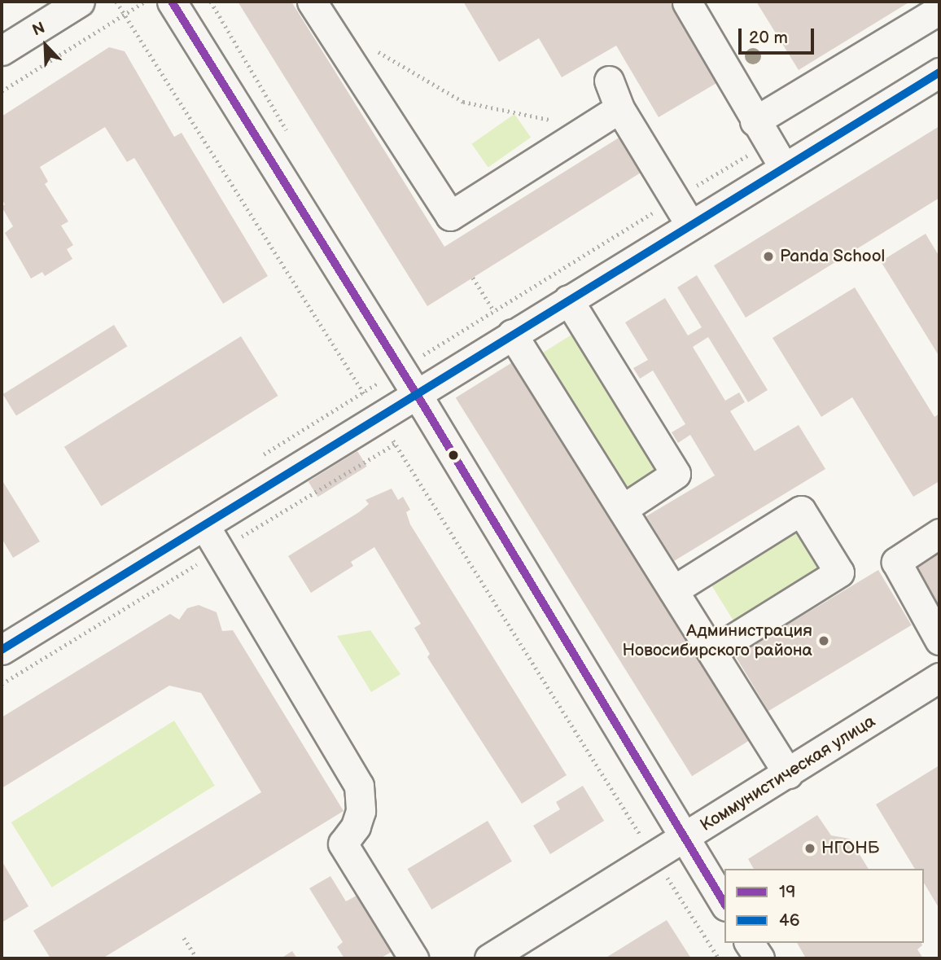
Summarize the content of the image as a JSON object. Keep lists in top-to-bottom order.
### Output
{
  "streets": {
    "street": ["Коммунистическая улица"]
  },
  "places": ["Panda School", "Администрация Новосибирского района", "НГОНБ"],
  "lines": ["transit line 19", "transit line 46"],
  "legend": ["19", "46"],
  "scale_bar": "20 m",
  "north": "top left"
}
